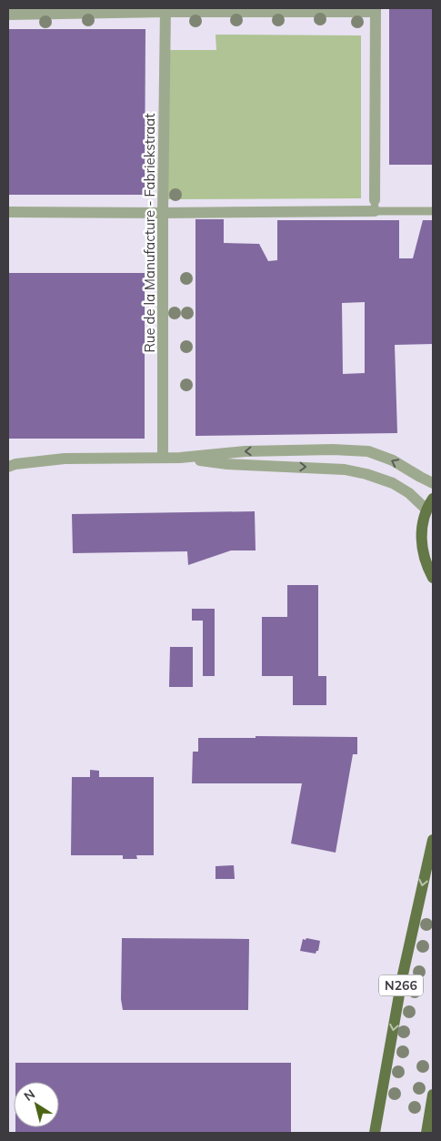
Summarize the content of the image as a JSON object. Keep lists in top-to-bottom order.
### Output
{
  "streets": {
    "main road": ["N266"],
    "street": ["Rue de la Manufacture - Fabriekstraat"]
  },
  "north": "top left"
}
